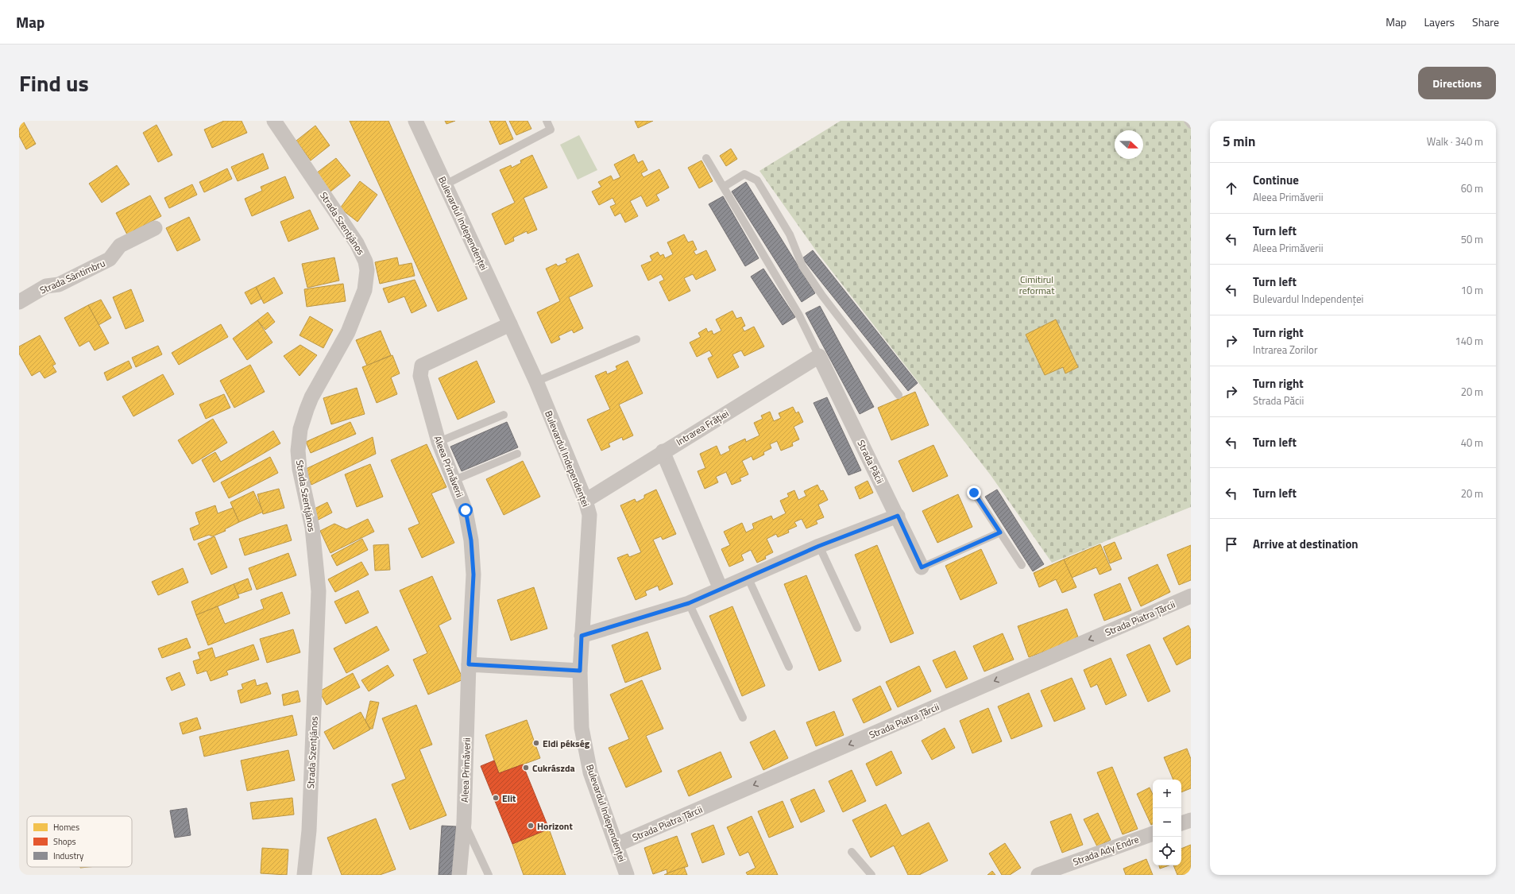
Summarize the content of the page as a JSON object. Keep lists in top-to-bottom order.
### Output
{
  "streets": {
    "street": [
      "Strada Szentjános",
      "Bulevardul Independenței",
      "Strada Sântimbru",
      "Intrarea Frăției",
      "Strada Păcii",
      "Aleea Primăverii",
      "Strada Piatra Țărcii",
      "Strada Ady Endre"
    ]
  },
  "crossings": [
    ["Bulevardul Independenței", "Intrarea Frăției"],
    ["Bulevardul Independenței", "Aleea Primăverii"],
    ["Bulevardul Independenței", "Strada Piatra Țărcii"],
    ["Intrarea Frăției", "Strada Păcii"]
  ],
  "one_way": ["Strada Piatra Țărcii"],
  "parks": ["Cimitirul reformat"],
  "places": [
    "Eldi pékség",
    "Cukrászda",
    "Elit",
    "Horizont"
  ],
  "legend": ["Homes", "Shops", "Industry"],
  "north": "right",
  "page": {
    "header": "Map",
    "nav": ["Map", "Layers", "Share"],
    "title": "Find us",
    "buttons": "Directions",
    "heading": ["5 min", "Walk · 340 m"],
    "list": [
      ["Continue", "Aleea Primăverii", "60 m"],
      ["Turn left", "Aleea Primăverii", "50 m"],
      ["Turn left", "Bulevardul Independenței", "10 m"],
      ["Turn right", "Intrarea Zorilor", "140 m"],
      ["Turn right", "Strada Păcii", "20 m"],
      ["Turn left", "40 m"],
      ["Turn left", "20 m"],
      "Arrive at destination"
    ],
    "map_buttons": ["+", "−"]
  }
}
